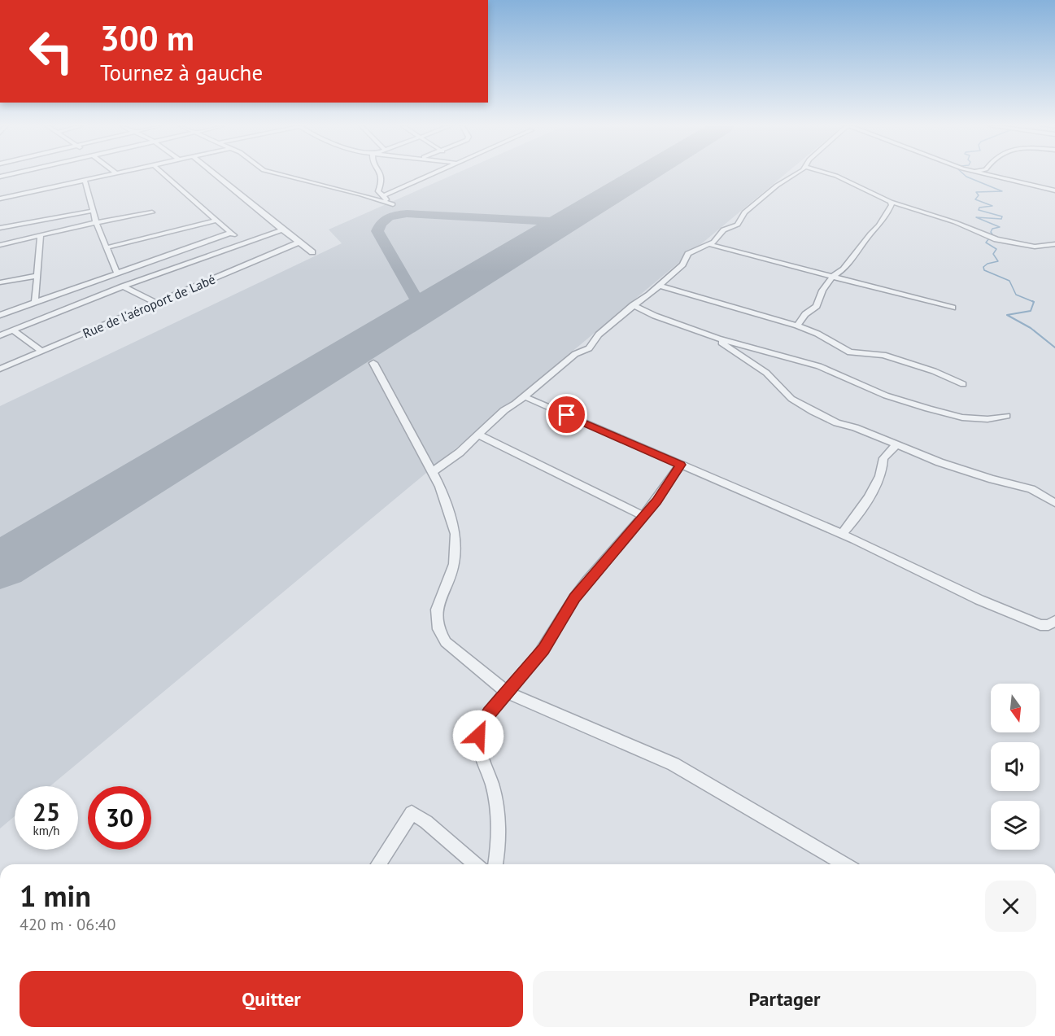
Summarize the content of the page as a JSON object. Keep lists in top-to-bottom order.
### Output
{
  "streets": {
    "street": ["Rue de l'aéroport de Labé"]
  },
  "north": "bottom",
  "page": {
    "turn": ["300 m", "Tournez à gauche"],
    "speed": "25 km/h",
    "limit": "30",
    "heading": ["1 min", "420 m · 06:40"],
    "buttons": ["Quitter", "Partager"]
  }
}
